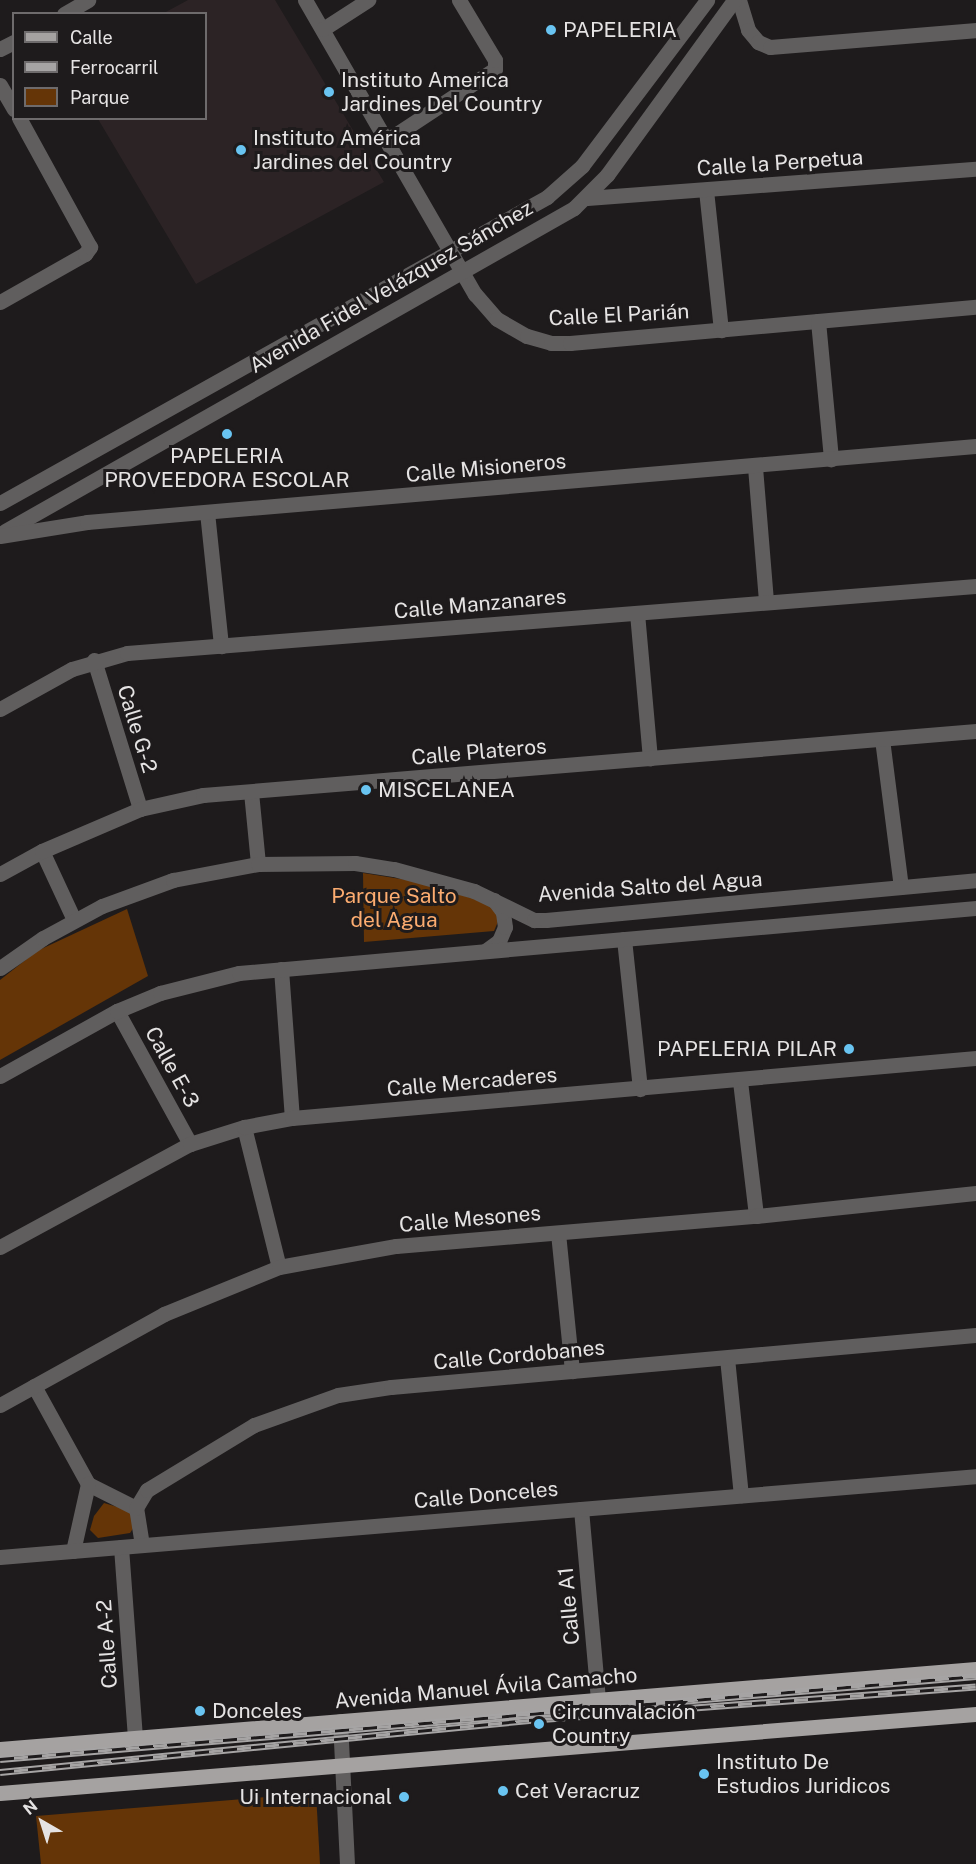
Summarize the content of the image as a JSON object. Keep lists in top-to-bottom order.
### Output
{
  "streets": {
    "main road": ["Avenida Manuel Ávila Camacho"],
    "street": [
      "Calle la Perpetua",
      "Avenida Fidel Velázquez Sánchez",
      "Calle El Parián",
      "Calle Misioneros",
      "Calle Manzanares",
      "Calle G-2",
      "Calle Plateros",
      "Avenida Salto del Agua",
      "Calle E-3",
      "Calle Mercaderes",
      "Calle Mesones",
      "Calle Cordobanes",
      "Calle Donceles",
      "Calle A1",
      "Calle A-2"
    ]
  },
  "crossings": [
    ["Calle la Perpetua", "Avenida Fidel Velázquez Sánchez"],
    ["Avenida Fidel Velázquez Sánchez", "Calle El Parián"],
    ["Avenida Fidel Velázquez Sánchez", "Calle Misioneros"],
    ["Calle Manzanares", "Calle G-2"],
    ["Calle G-2", "Calle Plateros"],
    ["Calle E-3", "Calle Mercaderes"],
    ["Calle Donceles", "Calle A1"],
    ["Calle Donceles", "Calle A-2"],
    ["Calle A1", "Avenida Manuel Ávila Camacho"],
    ["Calle A-2", "Avenida Manuel Ávila Camacho"]
  ],
  "parks": ["Parque Salto del Agua"],
  "places": [
    "PAPELERIA",
    "Instituto America Jardines Del Country",
    "Instituto América Jardines del Country",
    "PAPELERIA PROVEEDORA ESCOLAR",
    "MISCELANEA",
    "PAPELERIA PILAR",
    "Donceles",
    "Circunvalación Country",
    "Instituto De Estudios Juridicos",
    "Cet Veracruz",
    "Ui Internacional"
  ],
  "legend": ["Calle", "Ferrocarril", "Parque"],
  "north": "top left"
}
